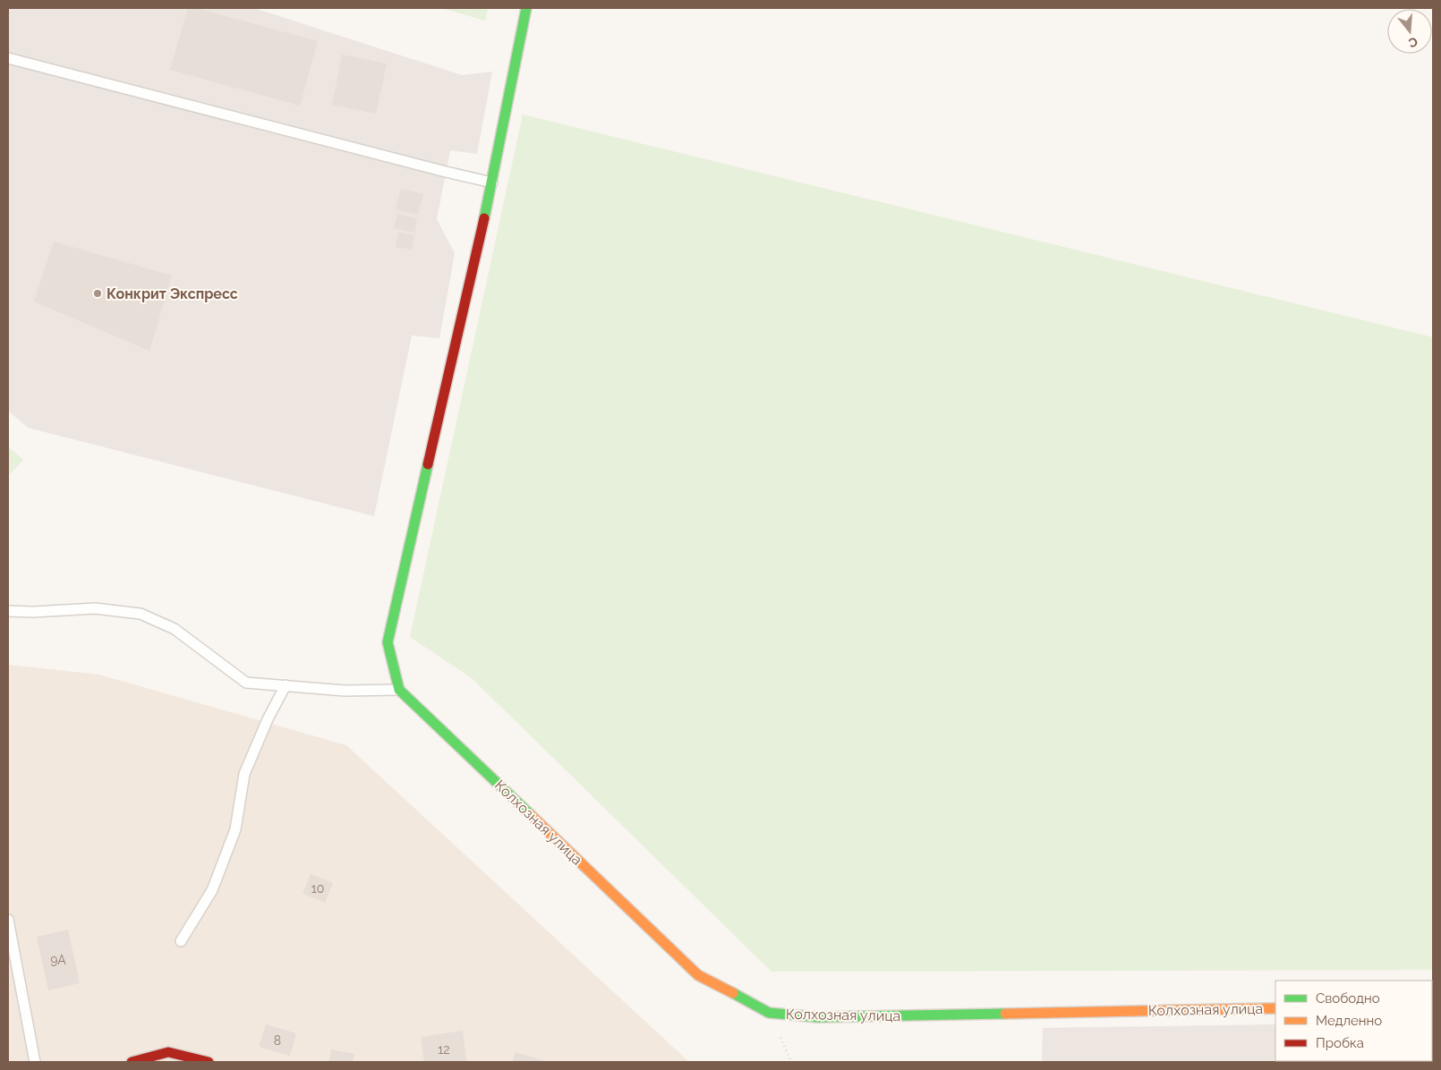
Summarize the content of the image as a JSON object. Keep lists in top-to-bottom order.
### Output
{
  "streets": {
    "street": ["Колхозная улица"]
  },
  "places": ["Конкрит Экспресс"],
  "house_numbers": [
    "10",
    "9А",
    "8",
    "12"
  ],
  "legend": ["Свободно", "Медленно", "Пробка"],
  "north": "bottom"
}
